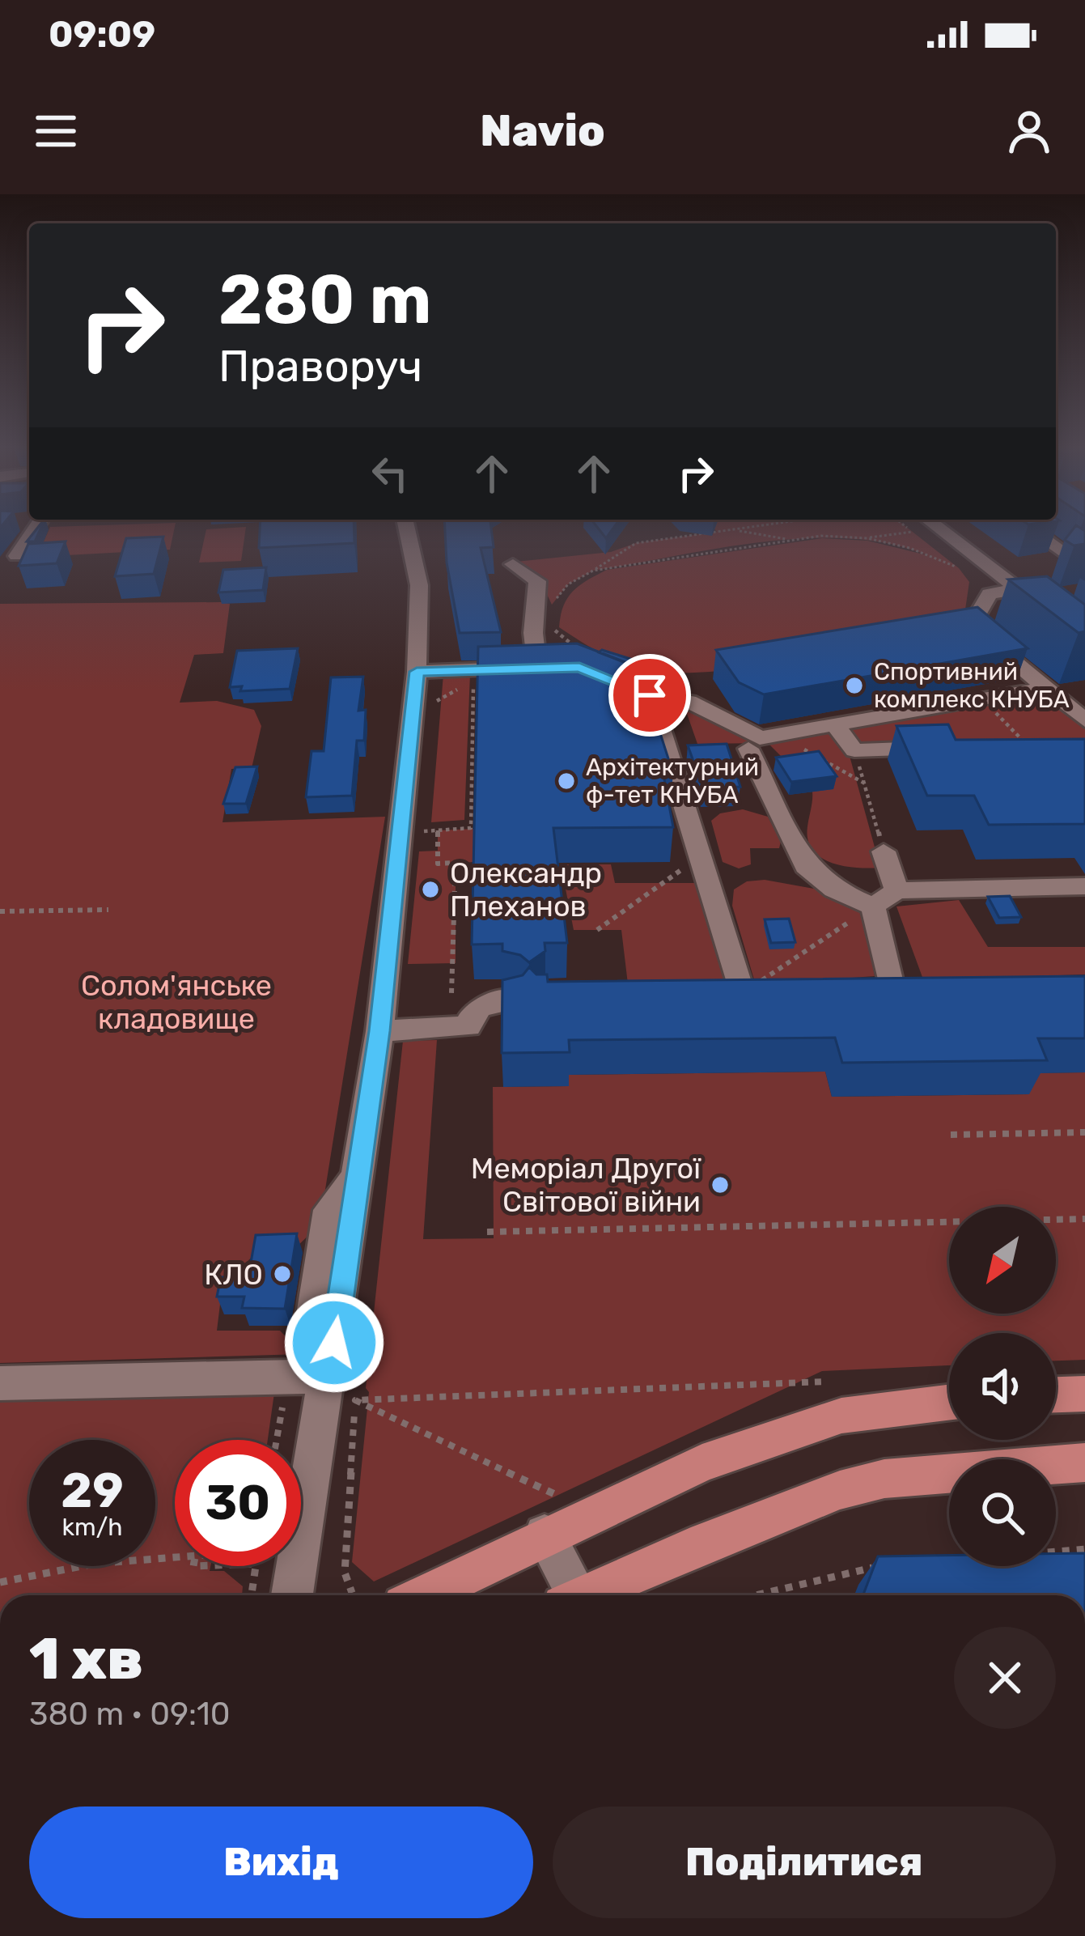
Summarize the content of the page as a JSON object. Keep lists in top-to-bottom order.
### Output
{
  "parks": ["Солом'янське кладовище"],
  "places": [
    "Спортивний комплекс КНУБА",
    "Архітектурний ф-тет КНУБА",
    "Олександр Плеханов",
    "Меморіал Другої Світової війни",
    "КЛО"
  ],
  "north": "bottom left",
  "page": {
    "status": "09:09",
    "header": "Navio",
    "turn": ["280 m", "Праворуч"],
    "speed": "29 km/h",
    "limit": "30",
    "heading": ["1 хв", "380 m · 09:10"],
    "buttons": ["Вихід", "Поділитися"]
  }
}
